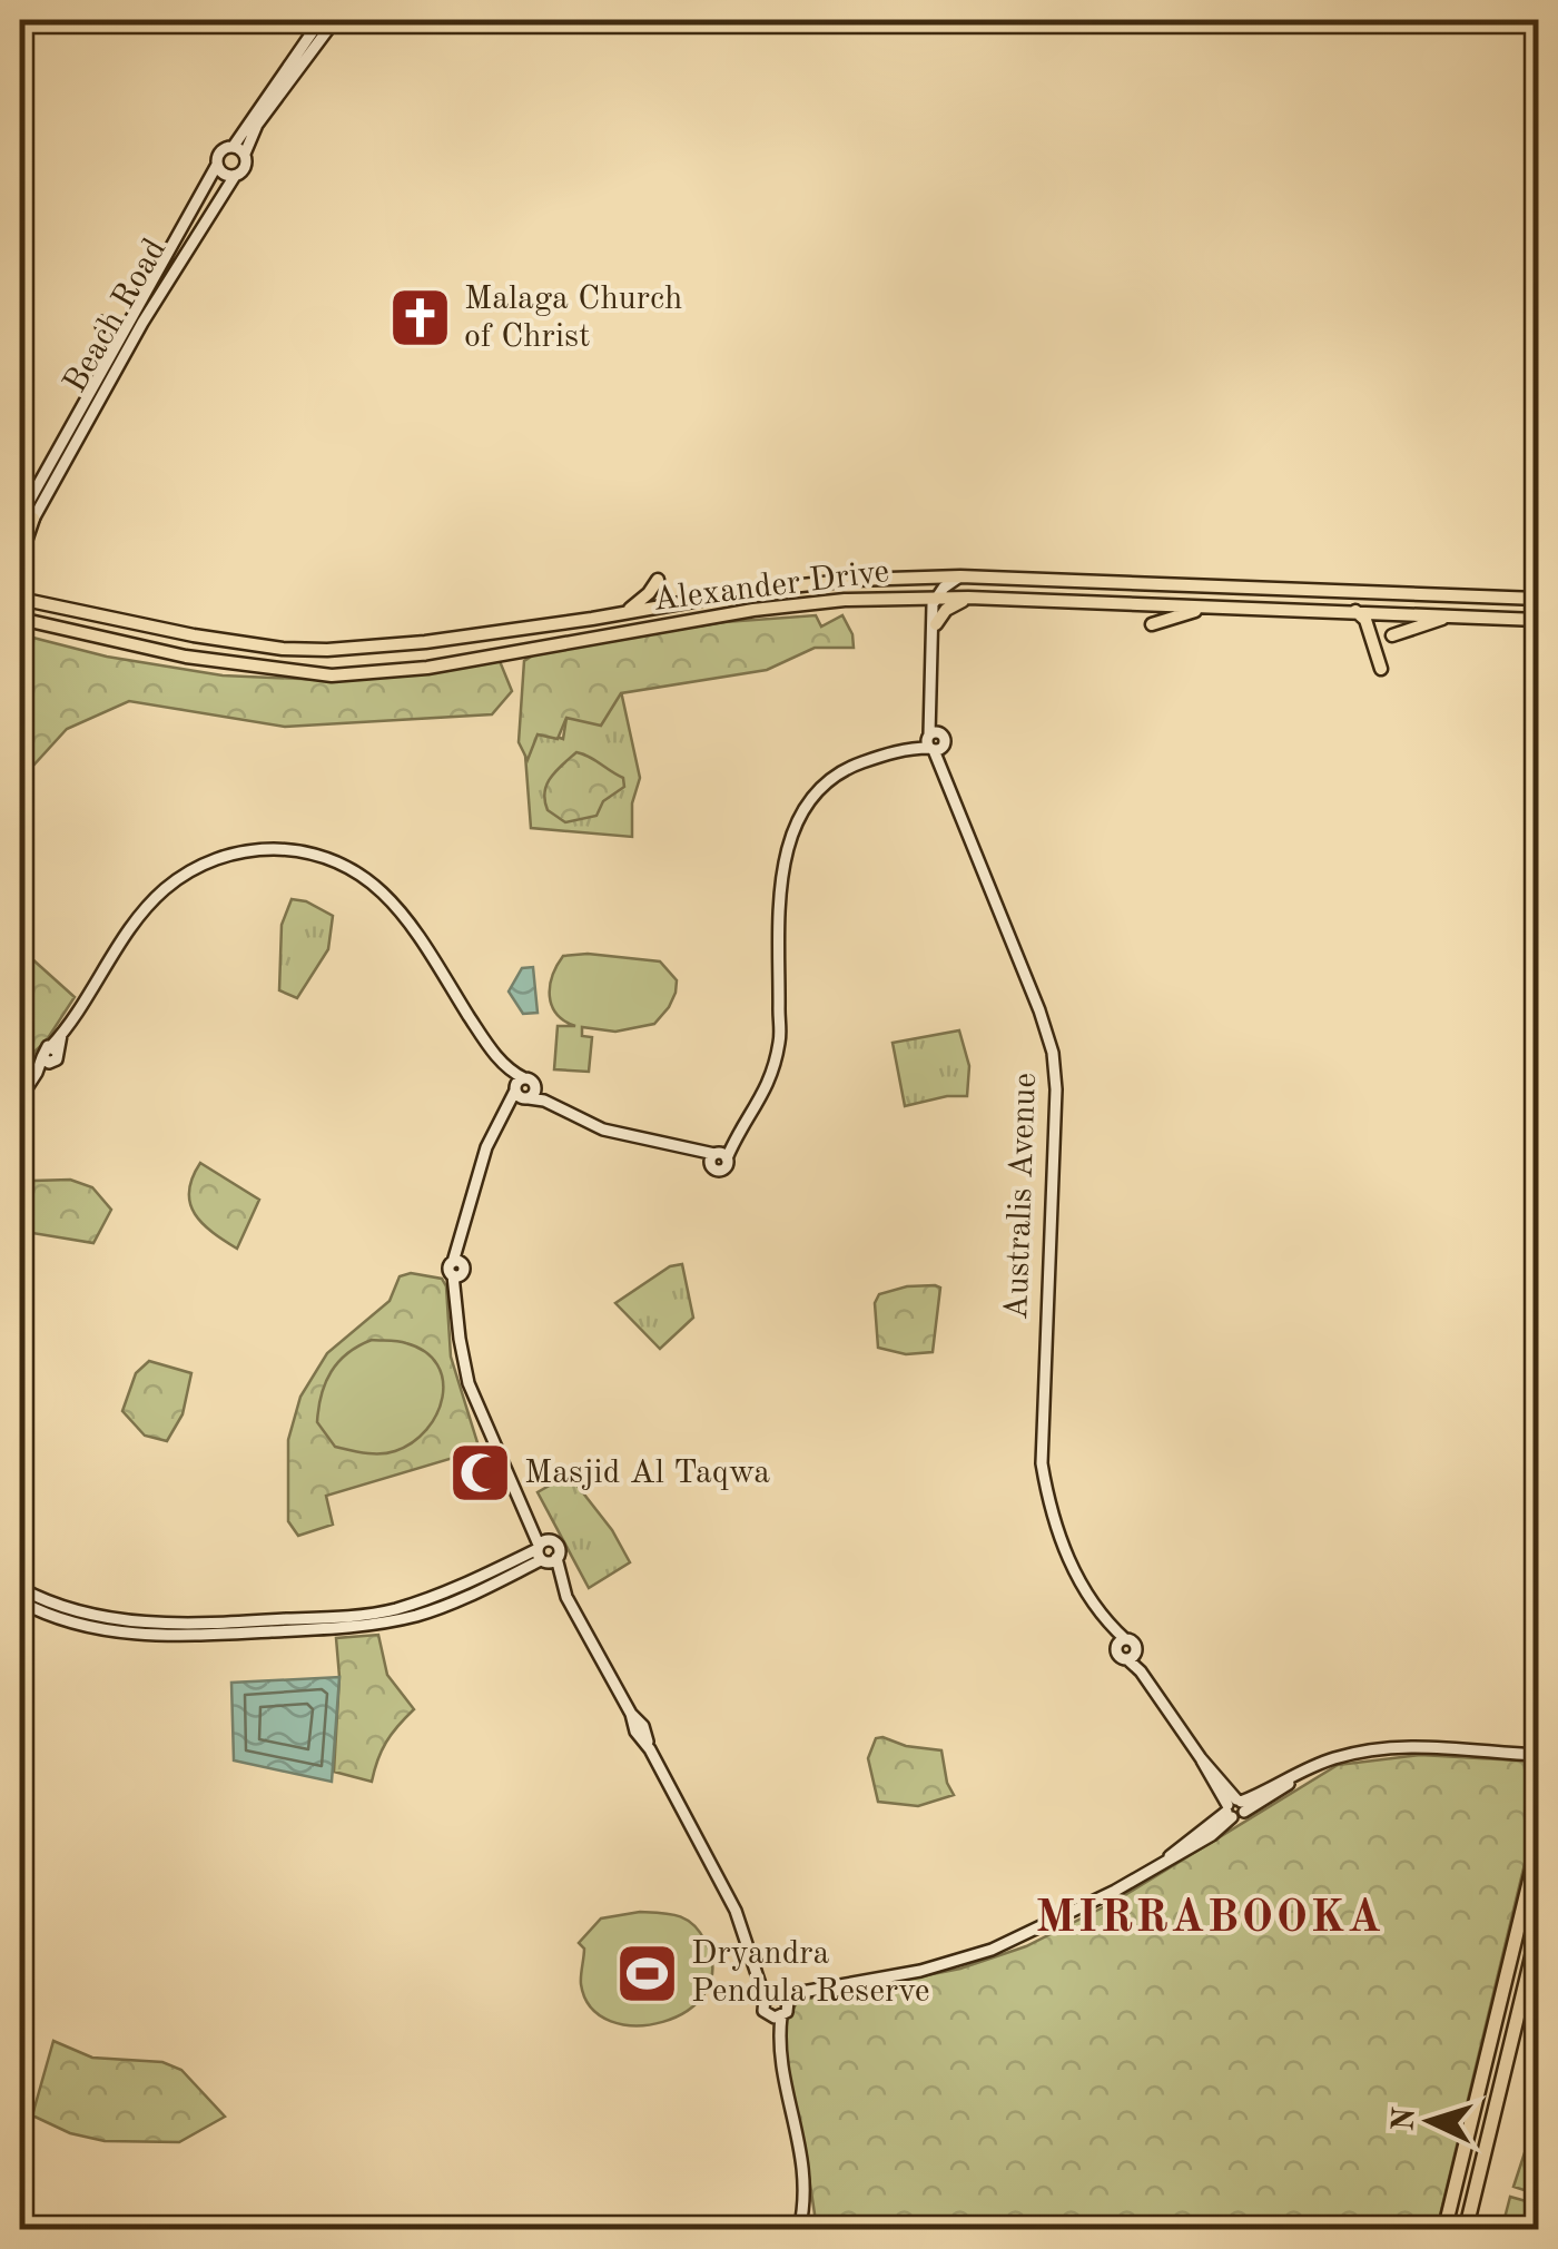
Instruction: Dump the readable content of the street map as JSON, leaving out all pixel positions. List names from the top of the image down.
{
  "streets": {
    "main road": ["Alexander Drive"],
    "street": ["Beach Road", "Australis Avenue"]
  },
  "districts": ["MIRRABOOKA"],
  "places": {
    "church": ["Malaga Church of Christ"],
    "mosque": ["Masjid Al Taqwa"],
    "sports": ["Dryandra Pendula Reserve"]
  },
  "north": "left"
}
